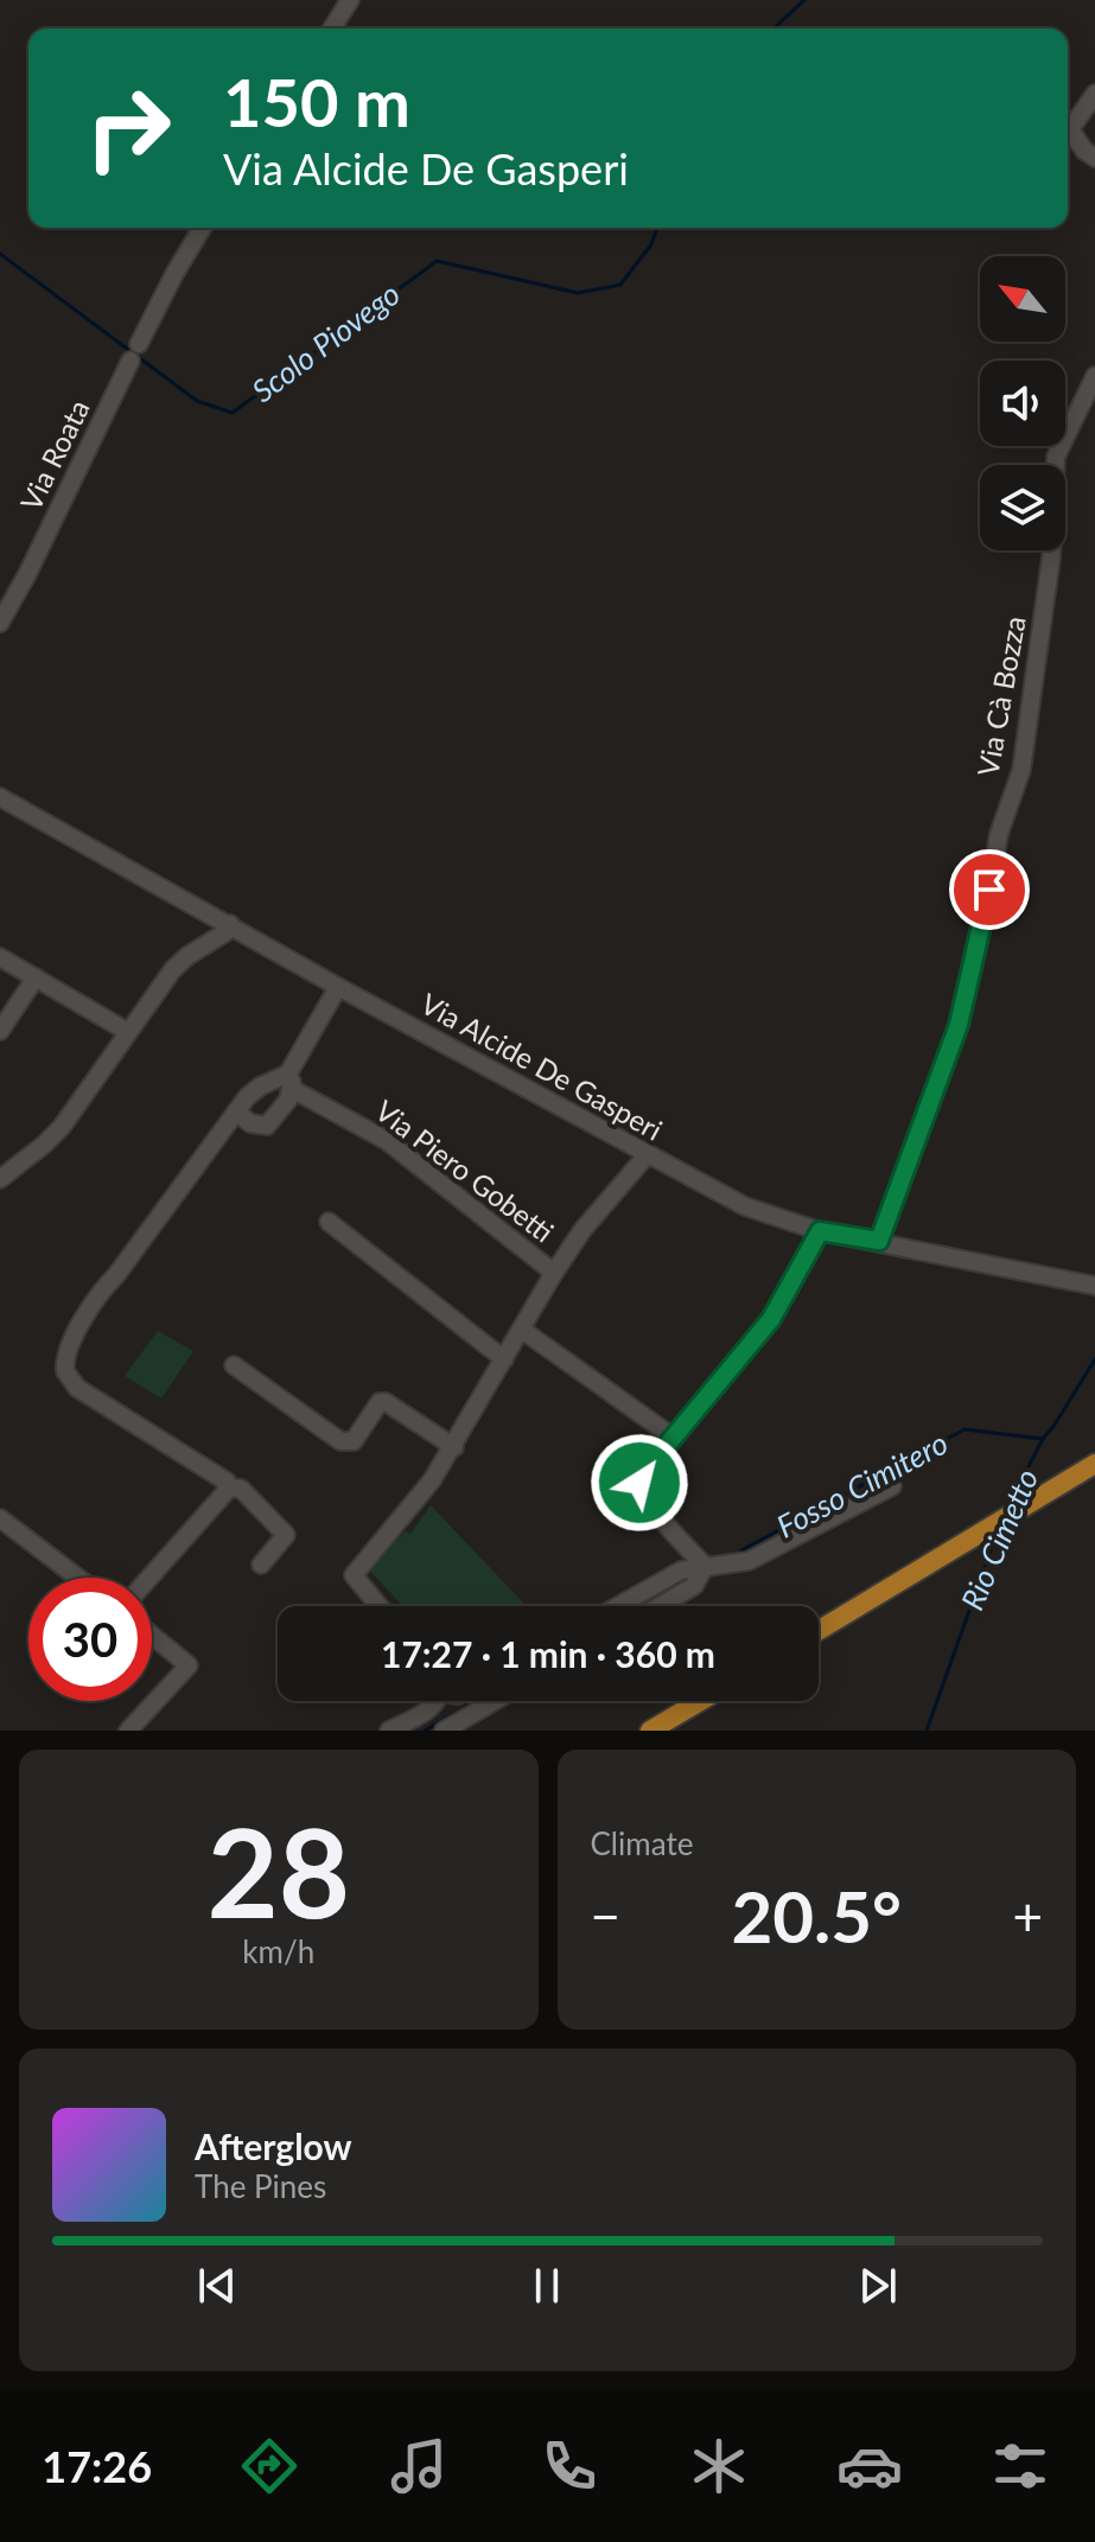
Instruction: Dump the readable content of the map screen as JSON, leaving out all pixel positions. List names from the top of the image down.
{
  "streets": {
    "street": [
      "Via Roata",
      "Via Cà Bozza",
      "Via Alcide De Gasperi",
      "Via Piero Gobetti"
    ]
  },
  "crossings": [
    ["Via Cà Bozza", "Via Alcide De Gasperi"]
  ],
  "water": ["Scolo Piovego", "Fosso Cimitero", "Rio Cimetto"],
  "north": "top left",
  "page": {
    "turn": ["150 m", "Via Alcide De Gasperi"],
    "limit": "30",
    "trip": "17:27 · 1 min · 360 m",
    "tile": [
      ["28", "km/h"],
      "Climate"
    ],
    "heat": ["−", "20.5°", "+"],
    "song": ["Afterglow", "The Pines"],
    "tabs": "17:26"
  }
}
